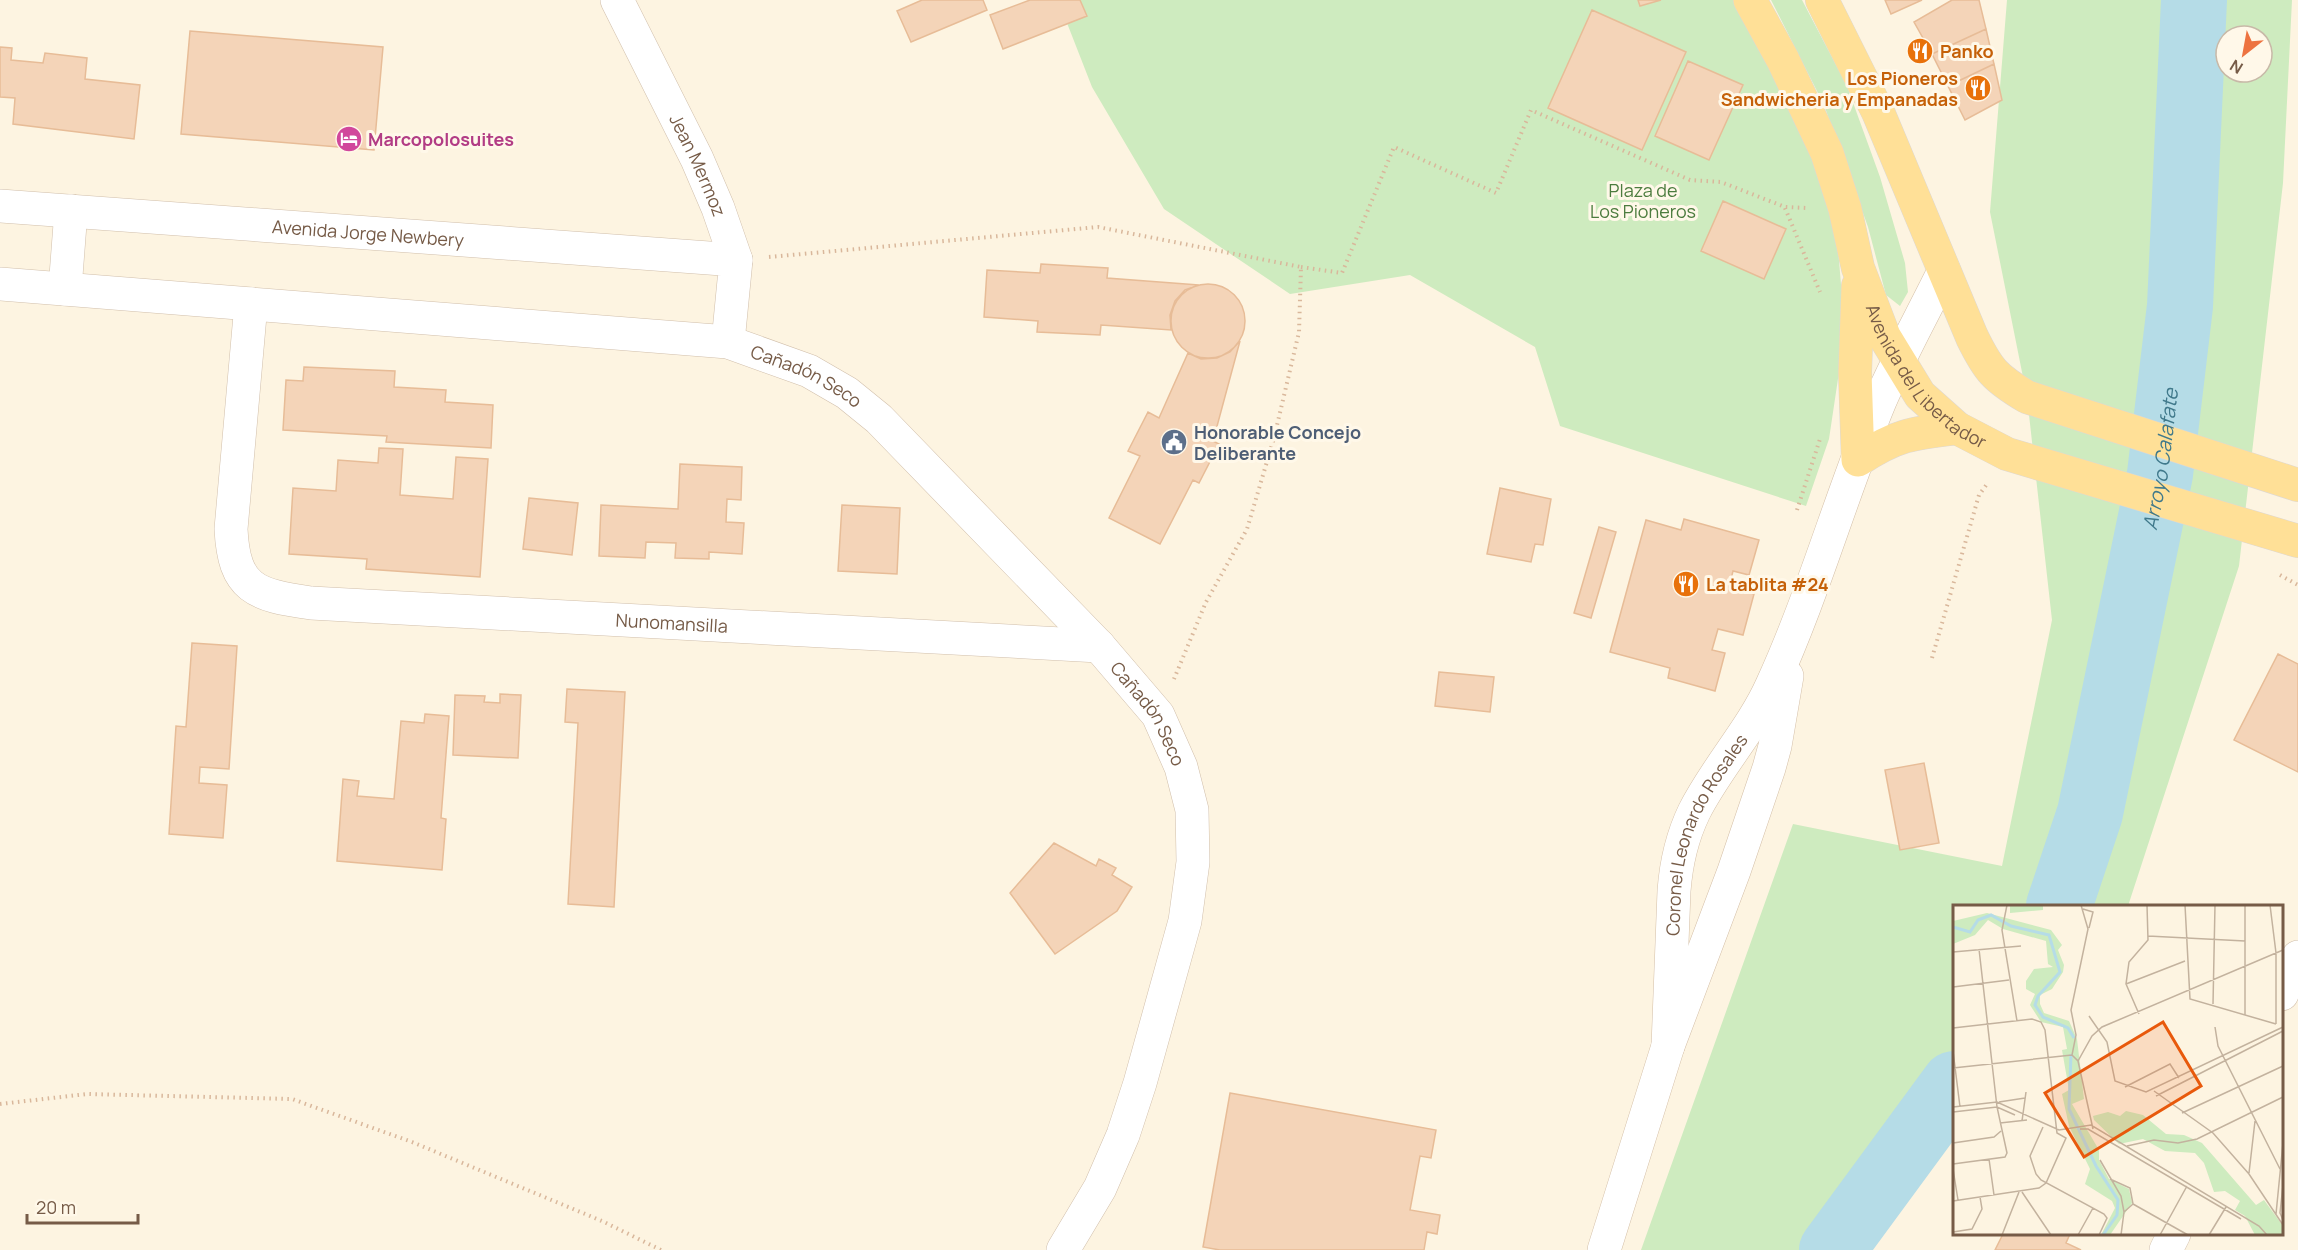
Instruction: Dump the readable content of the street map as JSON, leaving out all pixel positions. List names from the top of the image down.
{
  "streets": {
    "main road": ["Avenida del Libertador"],
    "street": [
      "Jean Mermoz",
      "Avenida Jorge Newbery",
      "Cañadón Seco",
      "Nunomansilla",
      "Coronel Leonardo Rosales"
    ]
  },
  "crossings": [
    ["Jean Mermoz", "Avenida Jorge Newbery"],
    ["Jean Mermoz", "Cañadón Seco"],
    ["Avenida del Libertador", "Coronel Leonardo Rosales"],
    ["Cañadón Seco", "Nunomansilla"]
  ],
  "water": ["Arroyo Calafate"],
  "parks": ["Plaza de Los Pioneros"],
  "places": {
    "restaurant": ["Panko", "Los Pioneros Sandwicheria y Empanadas", "La tablita #24"],
    "hotel": ["Marcopolosuites"],
    "public building": ["Honorable Concejo Deliberante"]
  },
  "scale_bar": "20 m",
  "north": "bottom left"
}
